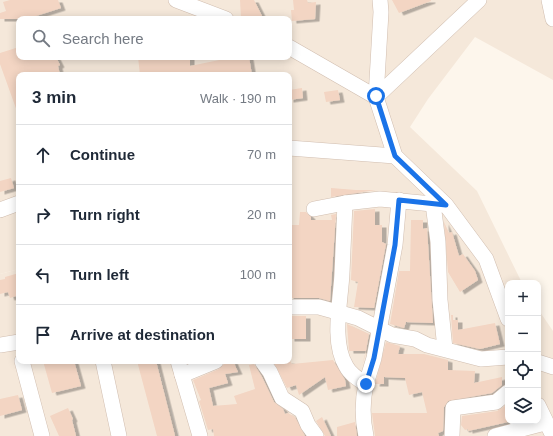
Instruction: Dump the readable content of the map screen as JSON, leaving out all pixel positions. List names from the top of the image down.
{
  "page": {
    "search": "Search here",
    "heading": ["3 min", "Walk · 190 m"],
    "list": [
      ["Continue", "70 m"],
      ["Turn right", "20 m"],
      ["Turn left", "100 m"],
      "Arrive at destination"
    ],
    "map_buttons": ["+", "−"]
  }
}
